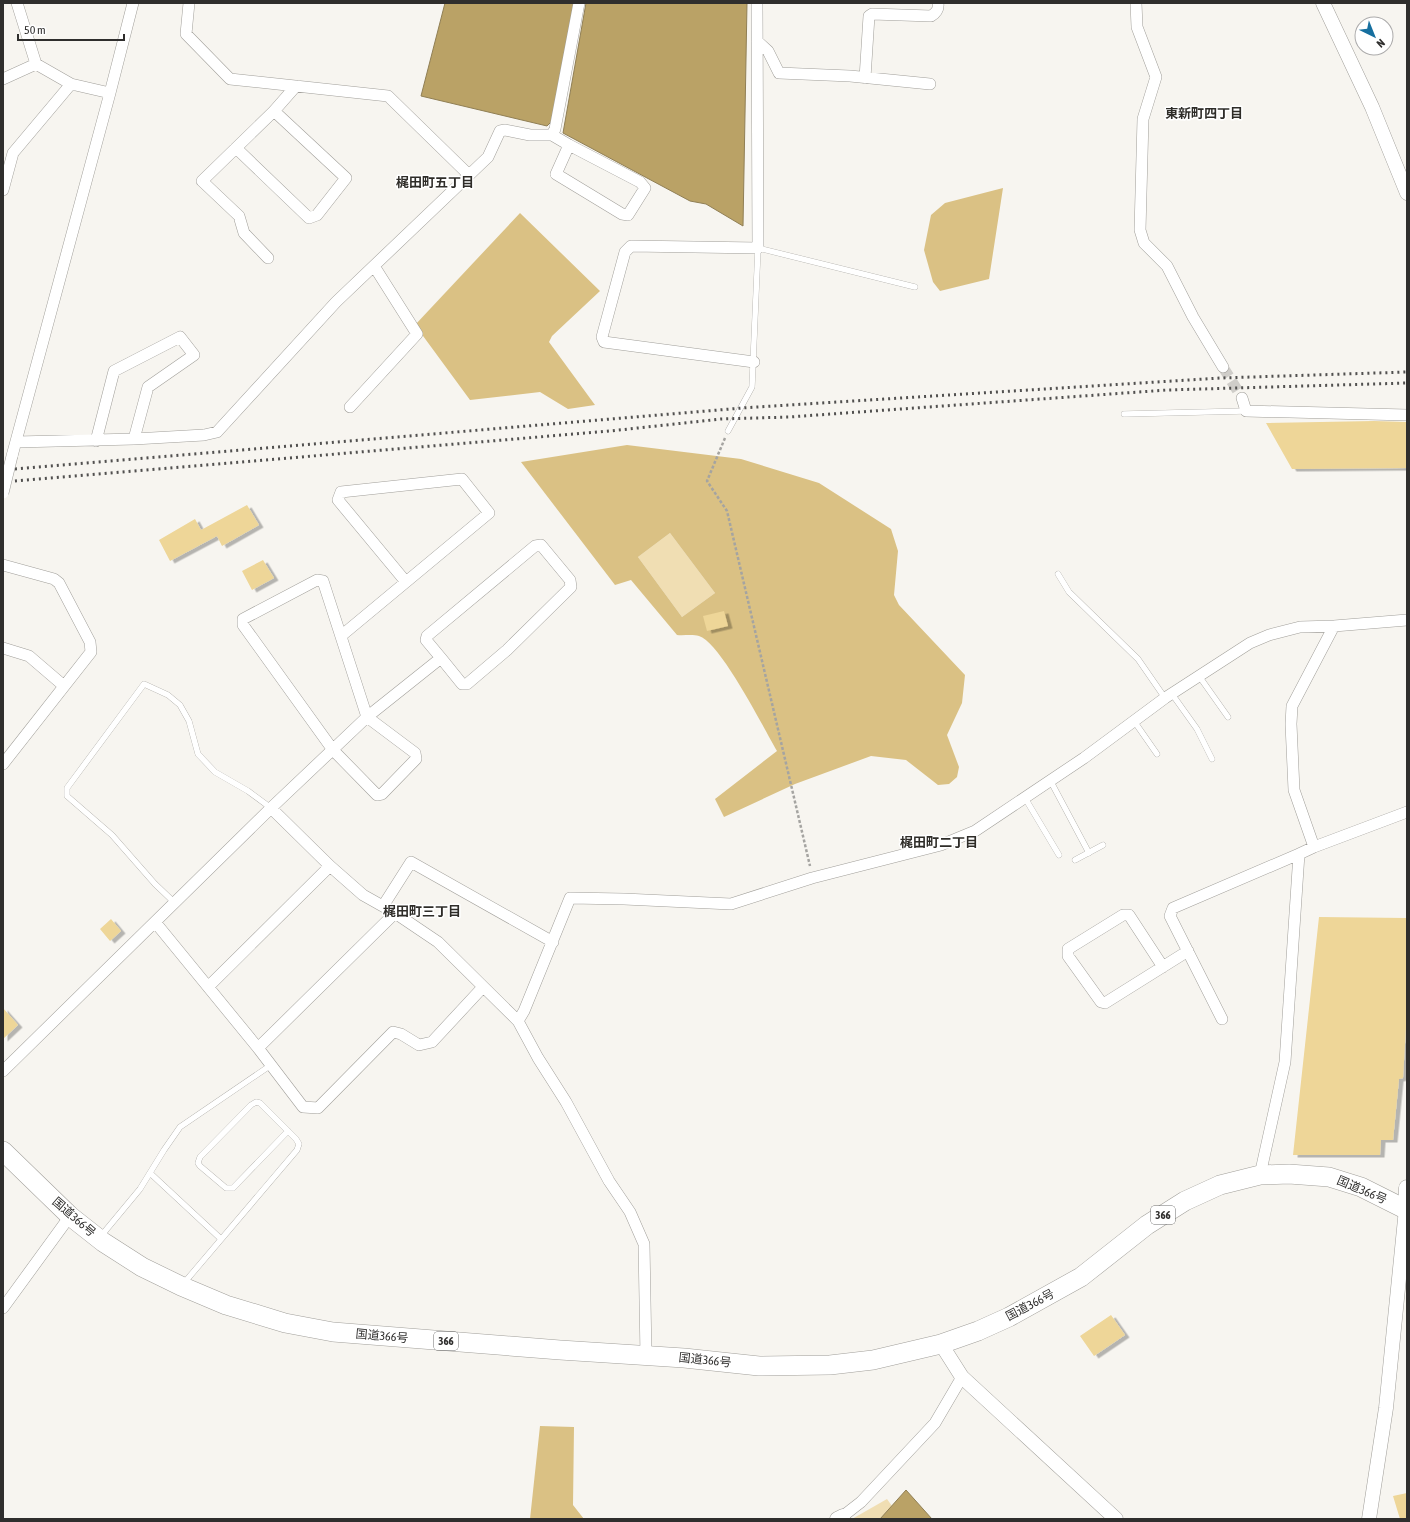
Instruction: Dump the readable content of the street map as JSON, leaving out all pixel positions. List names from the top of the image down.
{
  "streets": {
    "highway": ["国道366号", "366"]
  },
  "districts": [
    "東新町四丁目",
    "梶田町五丁目",
    "梶田町二丁目",
    "梶田町三丁目"
  ],
  "scale_bar": "50 m",
  "north": "bottom right"
}
